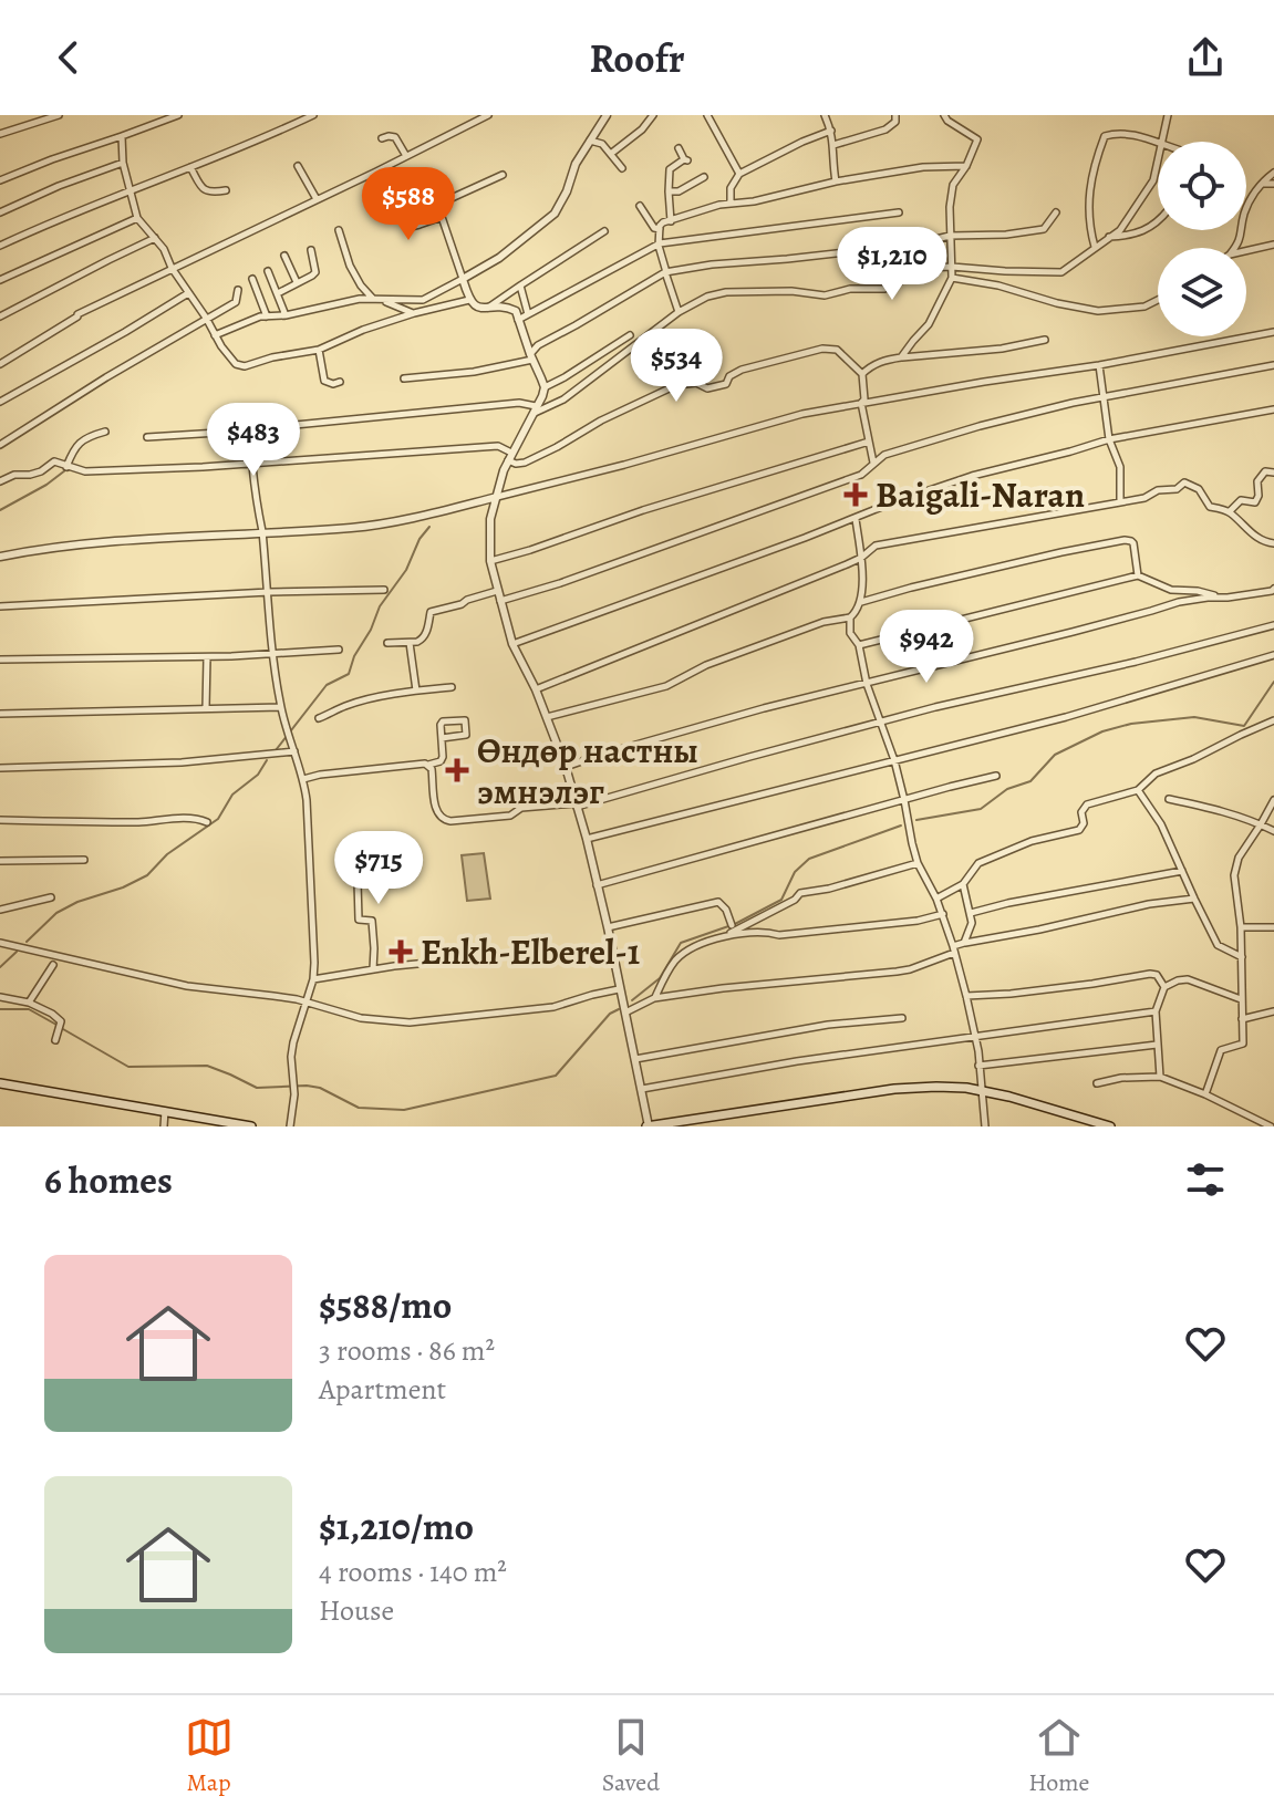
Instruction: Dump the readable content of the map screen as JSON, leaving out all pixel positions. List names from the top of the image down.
{
  "places": {
    "health": ["Baigali-Naran", "Өндөр настны эмнэлэг", "Enkh-Elberel-1"]
  },
  "page": {
    "header": "Roofr",
    "price": [
      "$588",
      "$1,210",
      "$534",
      "$483",
      "$942",
      "$715"
    ],
    "heading": "6 homes",
    "list": [
      {
        "name": "$588/mo",
        "note": "3 rooms · 86 m² · Apartment"
      },
      {
        "name": "$1,210/mo",
        "note": "4 rooms · 140 m² · House"
      }
    ],
    "tabs": ["Map", "Saved", "Home"]
  }
}
